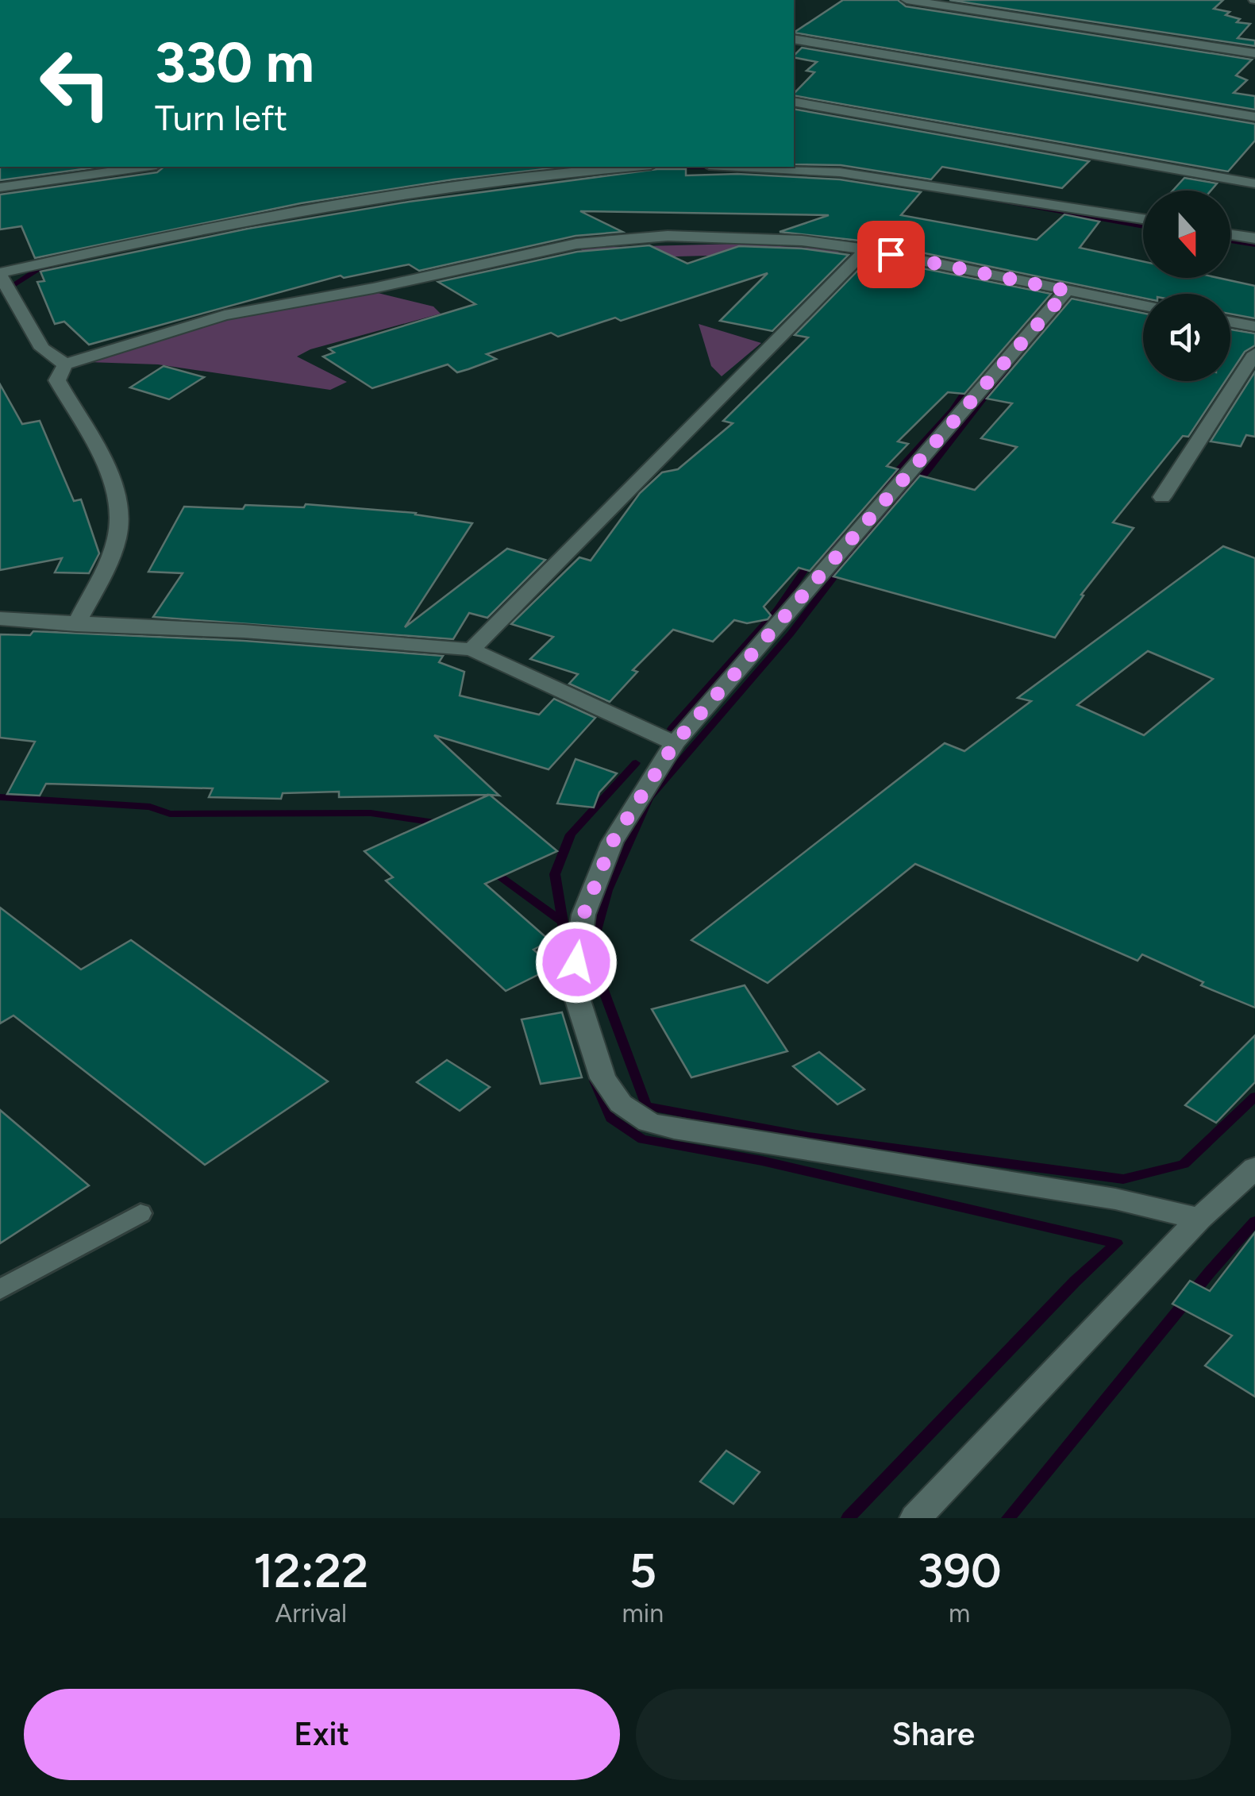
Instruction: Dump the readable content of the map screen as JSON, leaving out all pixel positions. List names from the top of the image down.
{
  "north": "bottom",
  "page": {
    "turn": ["330 m", "Turn left"],
    "eta": [
      "12:22",
      "Arrival",
      "5",
      "min",
      "390",
      "m"
    ],
    "buttons": ["Exit", "Share"]
  }
}
